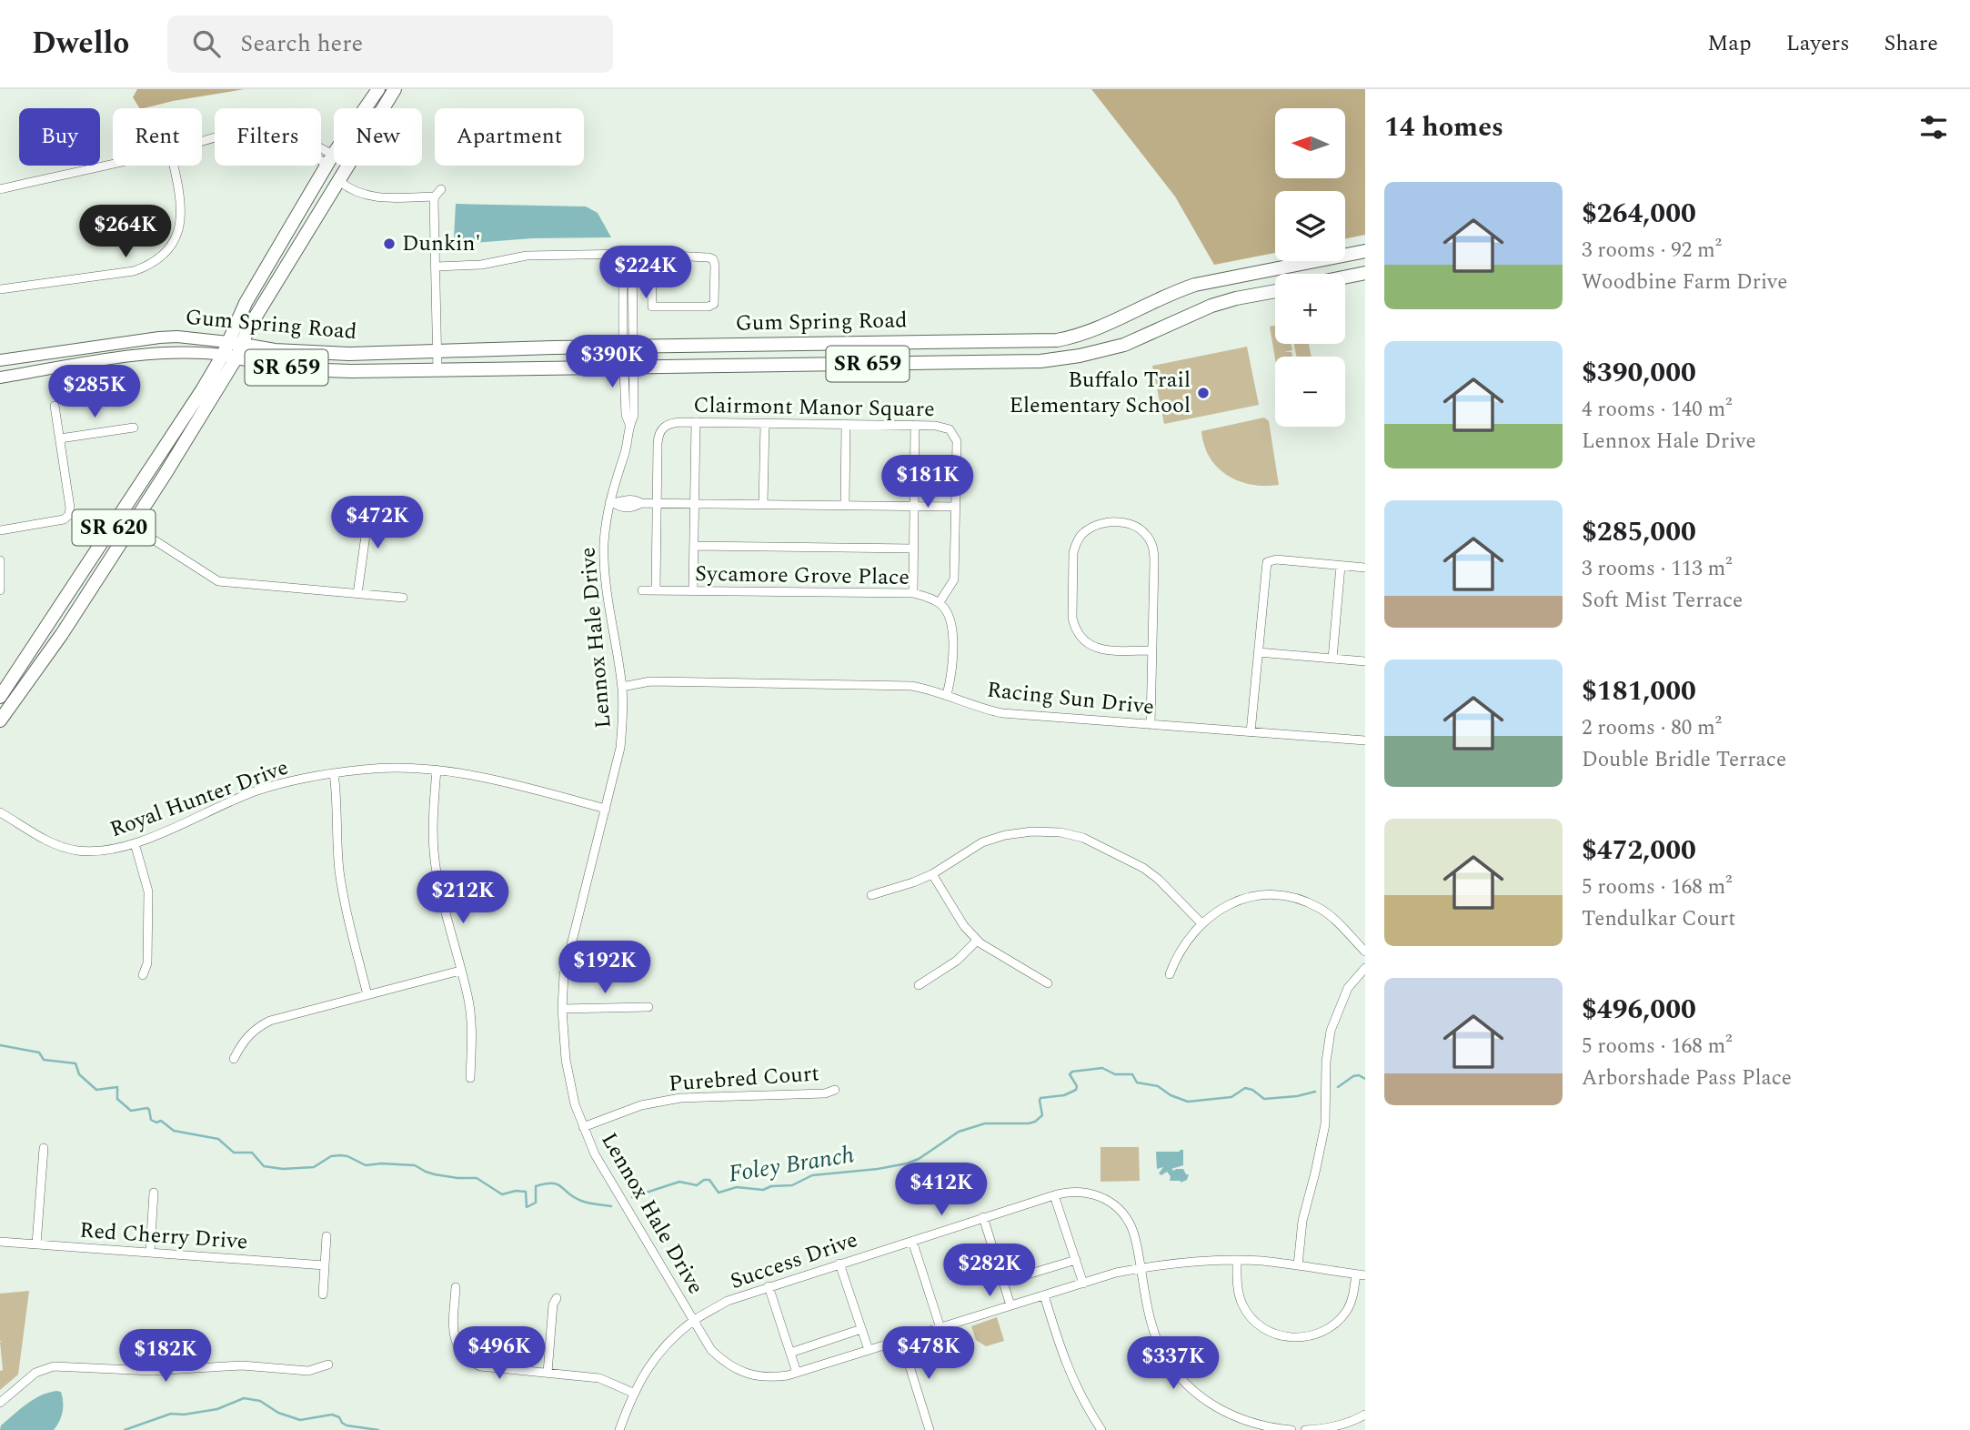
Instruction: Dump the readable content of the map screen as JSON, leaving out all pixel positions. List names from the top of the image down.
{
  "streets": {
    "main road": ["Gum Spring Road", "SR 659", "SR 620"],
    "street": [
      "Clairmont Manor Square",
      "Sycamore Grove Place",
      "Lennox Hale Drive",
      "Racing Sun Drive",
      "Royal Hunter Drive",
      "Purebred Court",
      "Red Cherry Drive",
      "Success Drive"
    ]
  },
  "crossings": [
    ["Gum Spring Road", "SR 620"],
    ["Gum Spring Road", "Lennox Hale Drive"],
    ["Clairmont Manor Square", "Sycamore Grove Place"],
    ["Sycamore Grove Place", "Racing Sun Drive"],
    ["Lennox Hale Drive", "Racing Sun Drive"],
    ["Lennox Hale Drive", "Royal Hunter Drive"],
    ["Lennox Hale Drive", "Purebred Court"],
    ["Lennox Hale Drive", "Success Drive"]
  ],
  "water": ["Foley Branch"],
  "places": ["Dunkin'", "Buffalo Trail Elementary School"],
  "north": "left",
  "page": {
    "header": "Dwello",
    "search": "Search here",
    "nav": ["Map", "Layers", "Share"],
    "heading": "14 homes",
    "map_buttons": ["+", "−"],
    "chip": [
      "Buy",
      "Rent",
      "Filters",
      "New",
      "Apartment"
    ],
    "list": [
      {
        "name": "$264,000",
        "note": "3 rooms · 92 m² · Woodbine Farm Drive"
      },
      {
        "name": "$390,000",
        "note": "4 rooms · 140 m² · Lennox Hale Drive"
      },
      {
        "name": "$285,000",
        "note": "3 rooms · 113 m² · Soft Mist Terrace"
      },
      {
        "name": "$181,000",
        "note": "2 rooms · 80 m² · Double Bridle Terrace"
      },
      {
        "name": "$472,000",
        "note": "5 rooms · 168 m² · Tendulkar Court"
      },
      {
        "name": "$496,000",
        "note": "5 rooms · 168 m² · Arborshade Pass Place"
      }
    ],
    "price": [
      "$264K",
      "$224K",
      "$390K",
      "$285K",
      "$181K",
      "$472K",
      "$212K",
      "$192K",
      "$412K",
      "$282K",
      "$496K",
      "$478K",
      "$182K",
      "$337K"
    ]
  }
}
